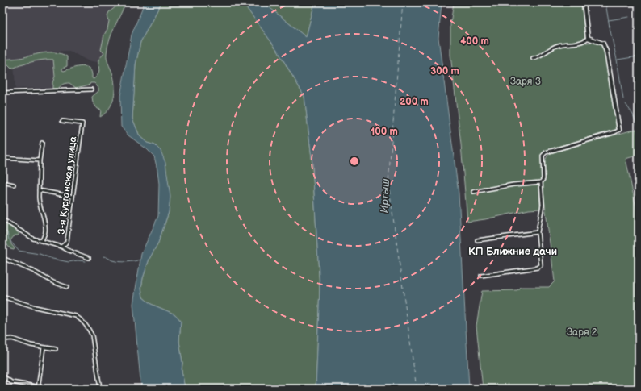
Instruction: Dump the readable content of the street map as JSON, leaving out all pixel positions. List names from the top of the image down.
{
  "streets": {
    "street": ["3-я Курганская улица"]
  },
  "districts": ["КП Ближние дачи"],
  "water": ["Иртыш"],
  "parks": ["Заря 3", "Заря 2"],
  "rings": [
    "400 m",
    "300 m",
    "200 m",
    "100 m"
  ]
}
